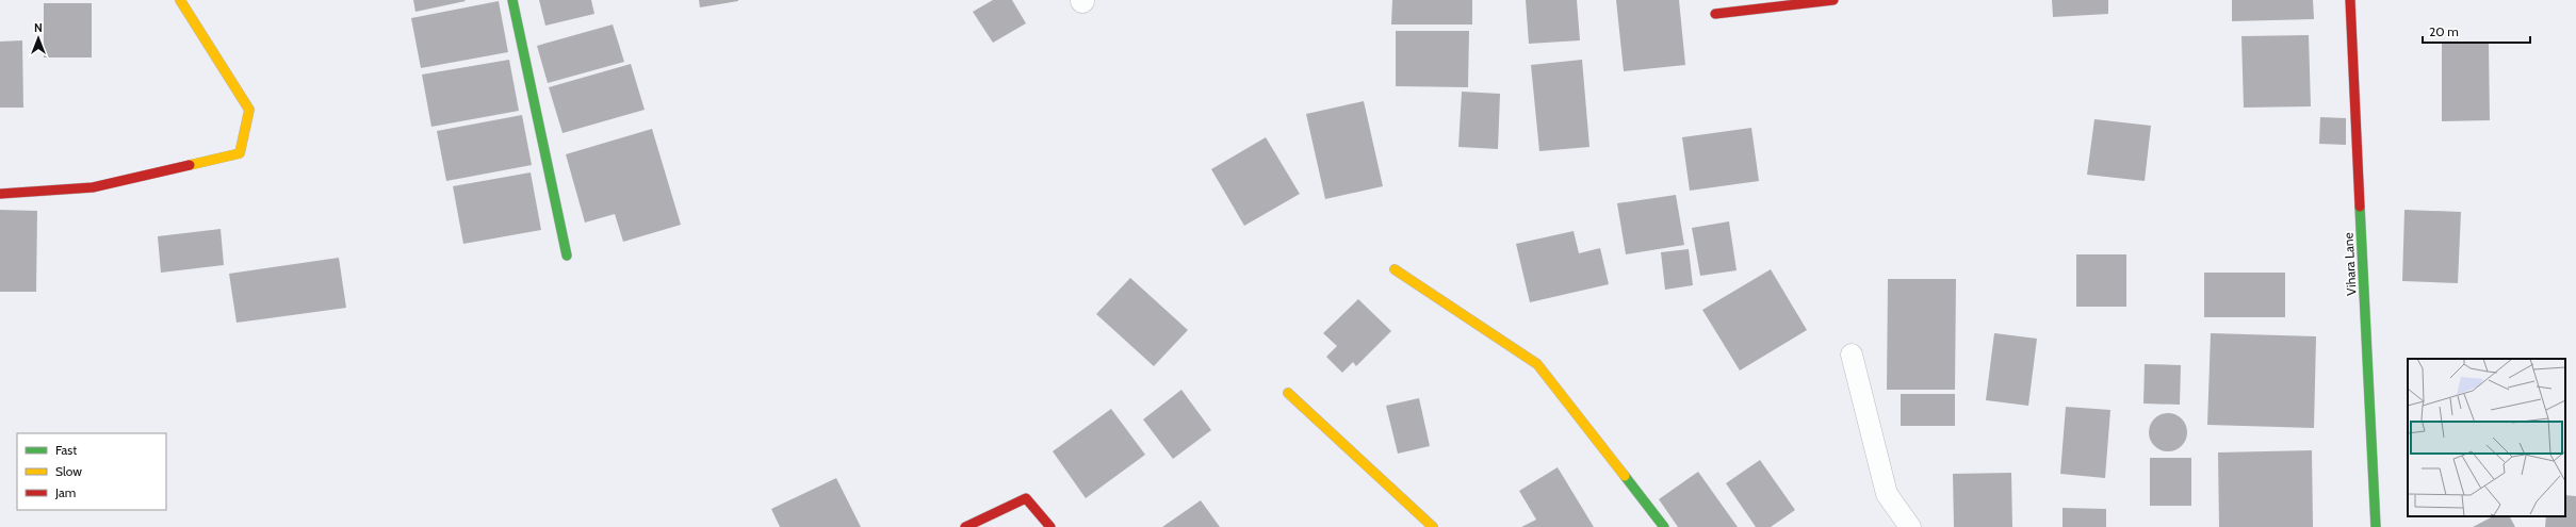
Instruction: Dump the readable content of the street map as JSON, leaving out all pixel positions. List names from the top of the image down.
{
  "streets": {
    "street": ["Vihara Lane"]
  },
  "legend": ["Fast", "Slow", "Jam"],
  "scale_bar": "20 m",
  "north": "top"
}
